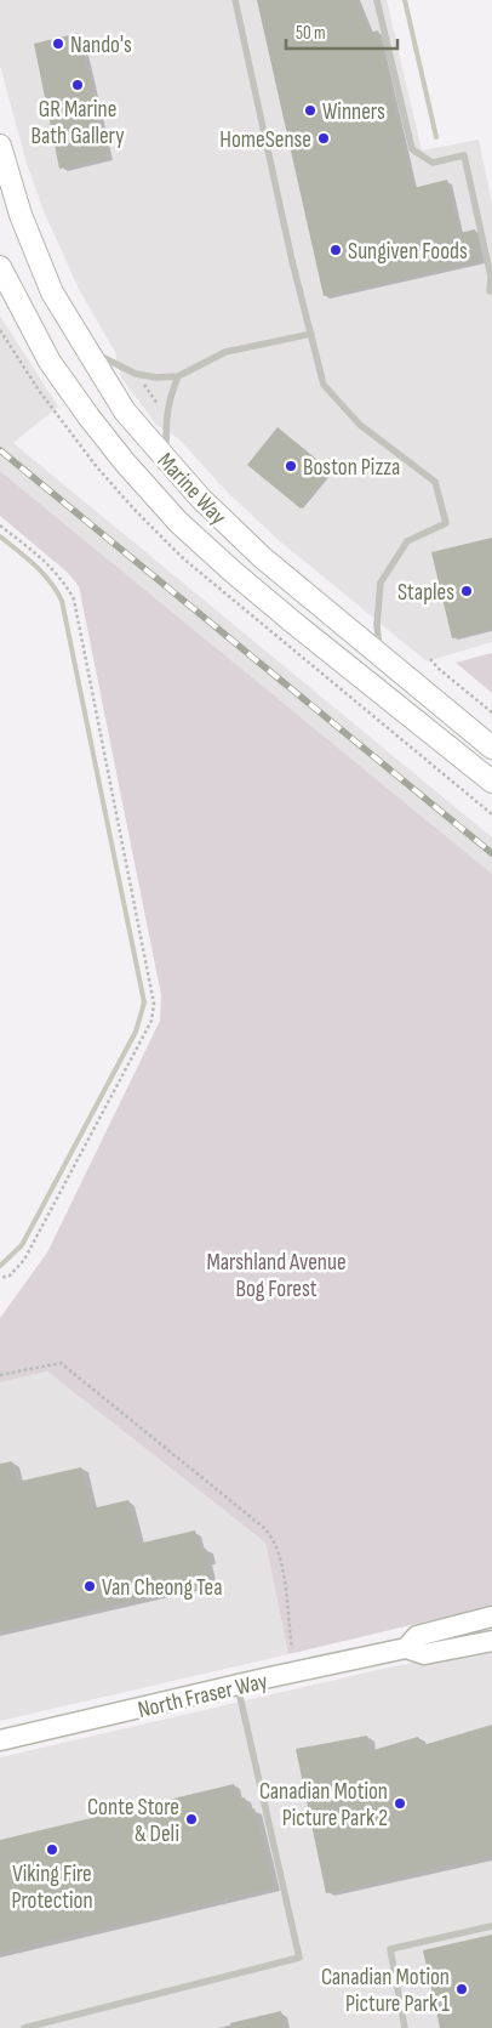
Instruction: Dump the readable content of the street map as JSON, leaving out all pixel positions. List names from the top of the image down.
{
  "streets": {
    "main road": ["Marine Way"],
    "street": ["North Fraser Way"]
  },
  "parks": ["Marshland Avenue Bog Forest"],
  "places": [
    "Nando's",
    "GR Marine Bath Gallery",
    "Winners",
    "HomeSense",
    "Sungiven Foods",
    "Boston Pizza",
    "Staples",
    "Van Cheong Tea",
    "Canadian Motion Picture Park 2",
    "Conte Store & Deli",
    "Viking Fire Protection",
    "Canadian Motion Picture Park 1"
  ],
  "scale_bar": "50 m"
}
